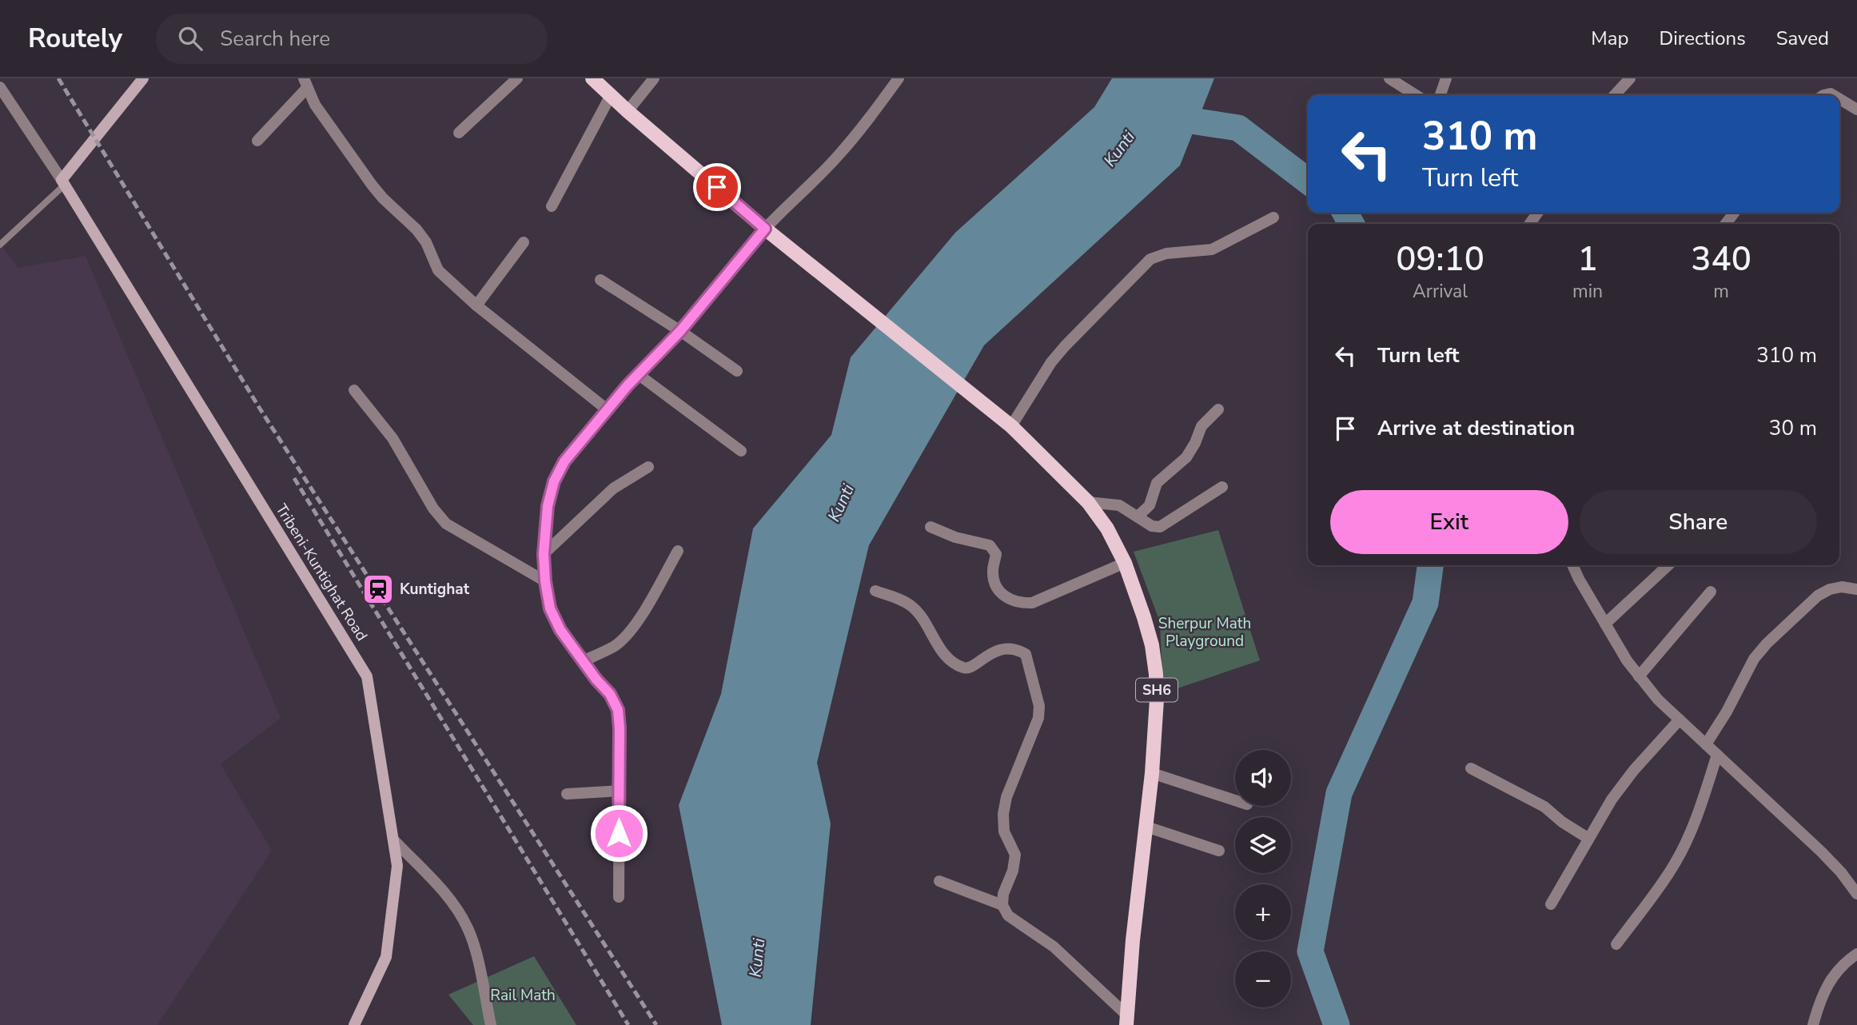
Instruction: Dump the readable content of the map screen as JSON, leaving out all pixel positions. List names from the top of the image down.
{
  "streets": {
    "main road": ["Tribeni-Kuntighat Road", "SH6"]
  },
  "water": ["Kunti"],
  "parks": ["Sherpur Math Playground", "Rail Math"],
  "places": {
    "station": ["Kuntighat"]
  },
  "page": {
    "header": "Routely",
    "search": "Search here",
    "nav": ["Map", "Directions", "Saved"],
    "turn": ["310 m", "Turn left"],
    "eta": [
      "09:10",
      "Arrival",
      "1",
      "min",
      "340",
      "m"
    ],
    "list": [
      {
        "name": "Turn left",
        "value": "310 m"
      },
      {
        "name": "Arrive at destination",
        "value": "30 m"
      }
    ],
    "buttons": ["Exit", "Share"],
    "map_buttons": ["+", "−"]
  }
}
